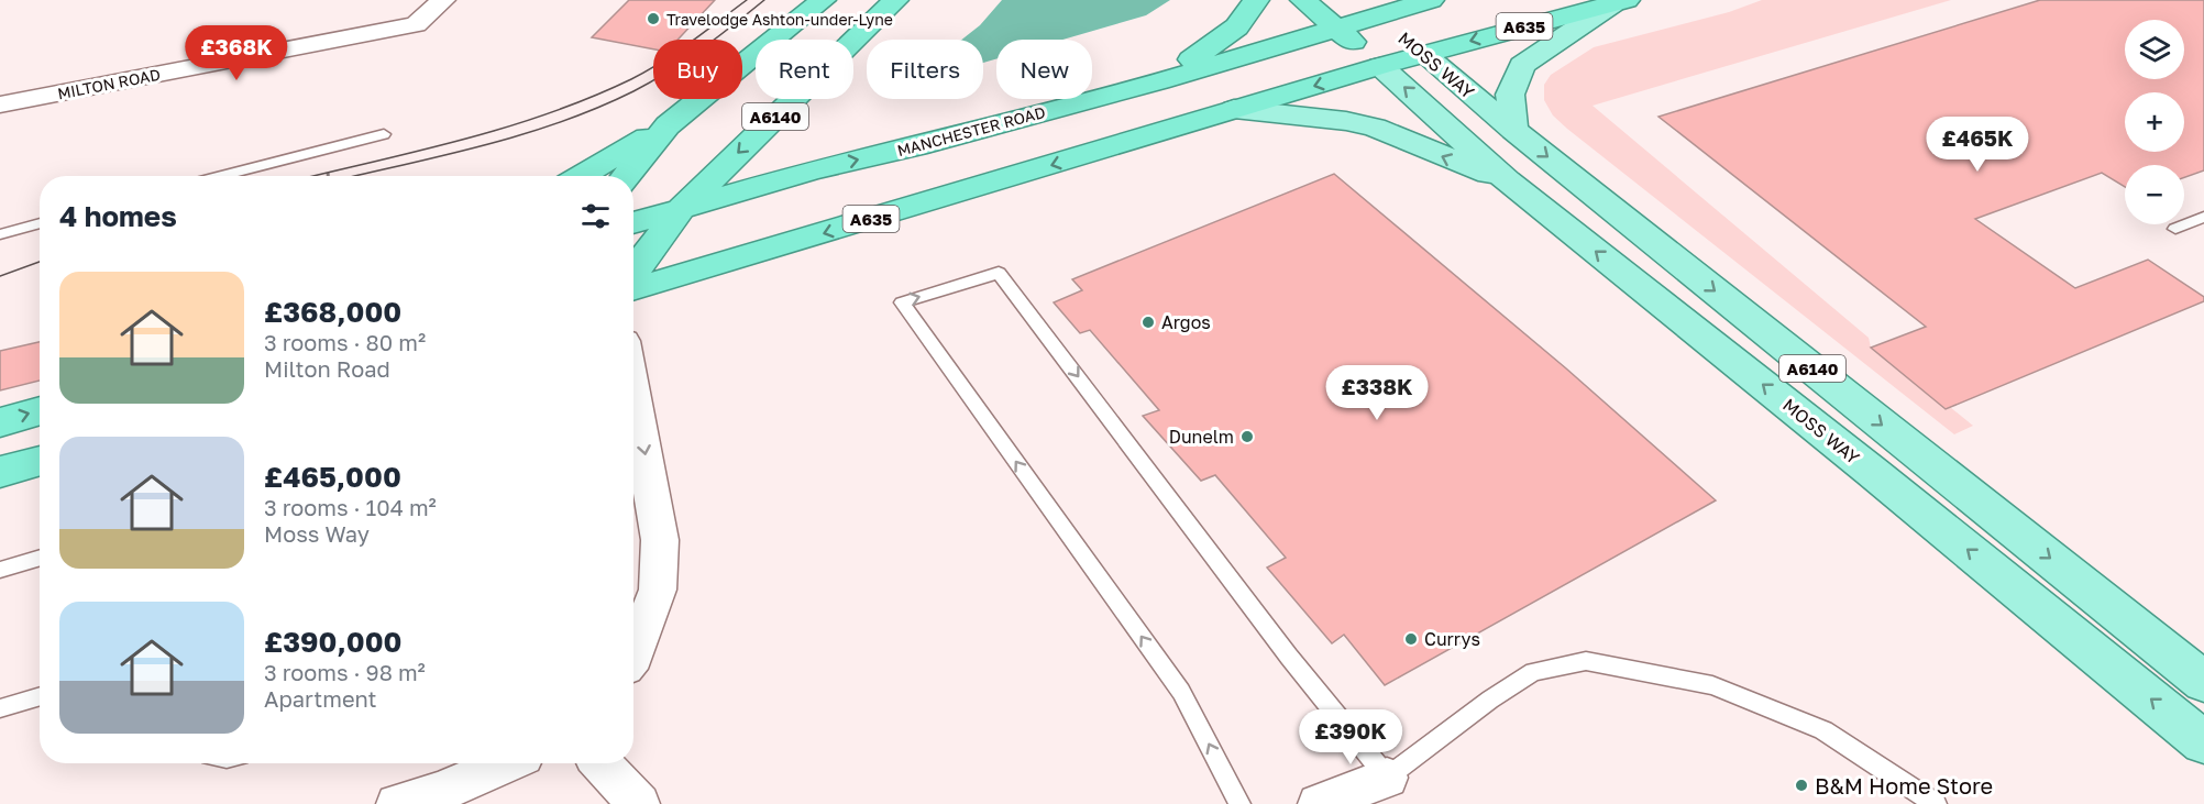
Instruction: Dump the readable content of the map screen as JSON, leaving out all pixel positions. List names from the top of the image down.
{
  "streets": {
    "highway": [
      "A635",
      "MOSS WAY",
      "A6140",
      "MANCHESTER ROAD"
    ],
    "street": ["MILTON ROAD"]
  },
  "crossings": [
    ["A635", "MOSS WAY"],
    ["A635", "A6140"],
    ["MOSS WAY", "A6140"],
    ["MOSS WAY", "MANCHESTER ROAD"],
    ["A6140", "MANCHESTER ROAD"]
  ],
  "places": [
    "Travelodge Ashton-under-Lyne",
    "Argos",
    "Dunelm",
    "Currys",
    "B&M Home Store"
  ],
  "page": {
    "map_buttons": ["+", "−"],
    "price": [
      "£368K",
      "£465K",
      "£338K",
      "£390K"
    ],
    "chip": [
      "Buy",
      "Rent",
      "Filters",
      "New"
    ],
    "heading": "4 homes",
    "list": [
      {
        "name": "£368,000",
        "note": "3 rooms · 80 m² · Milton Road"
      },
      {
        "name": "£465,000",
        "note": "3 rooms · 104 m² · Moss Way"
      },
      {
        "name": "£390,000",
        "note": "3 rooms · 98 m² · Apartment"
      }
    ]
  }
}
